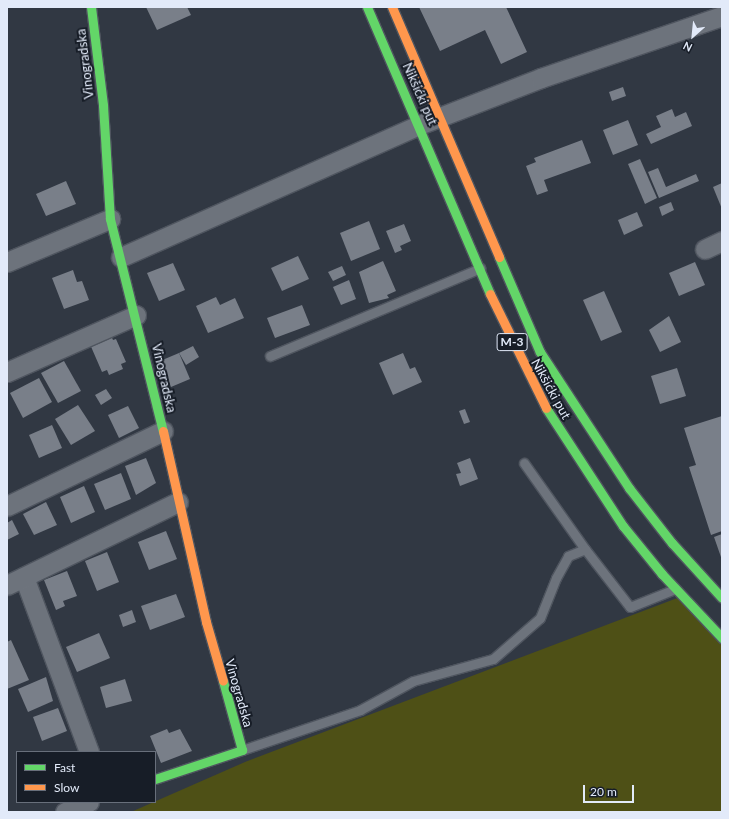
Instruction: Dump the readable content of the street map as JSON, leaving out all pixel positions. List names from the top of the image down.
{
  "streets": {
    "main road": ["Vinogradska", "Nikšićki put", "M-3"]
  },
  "legend": ["Fast", "Slow"],
  "scale_bar": "20 m",
  "north": "bottom left"
}
